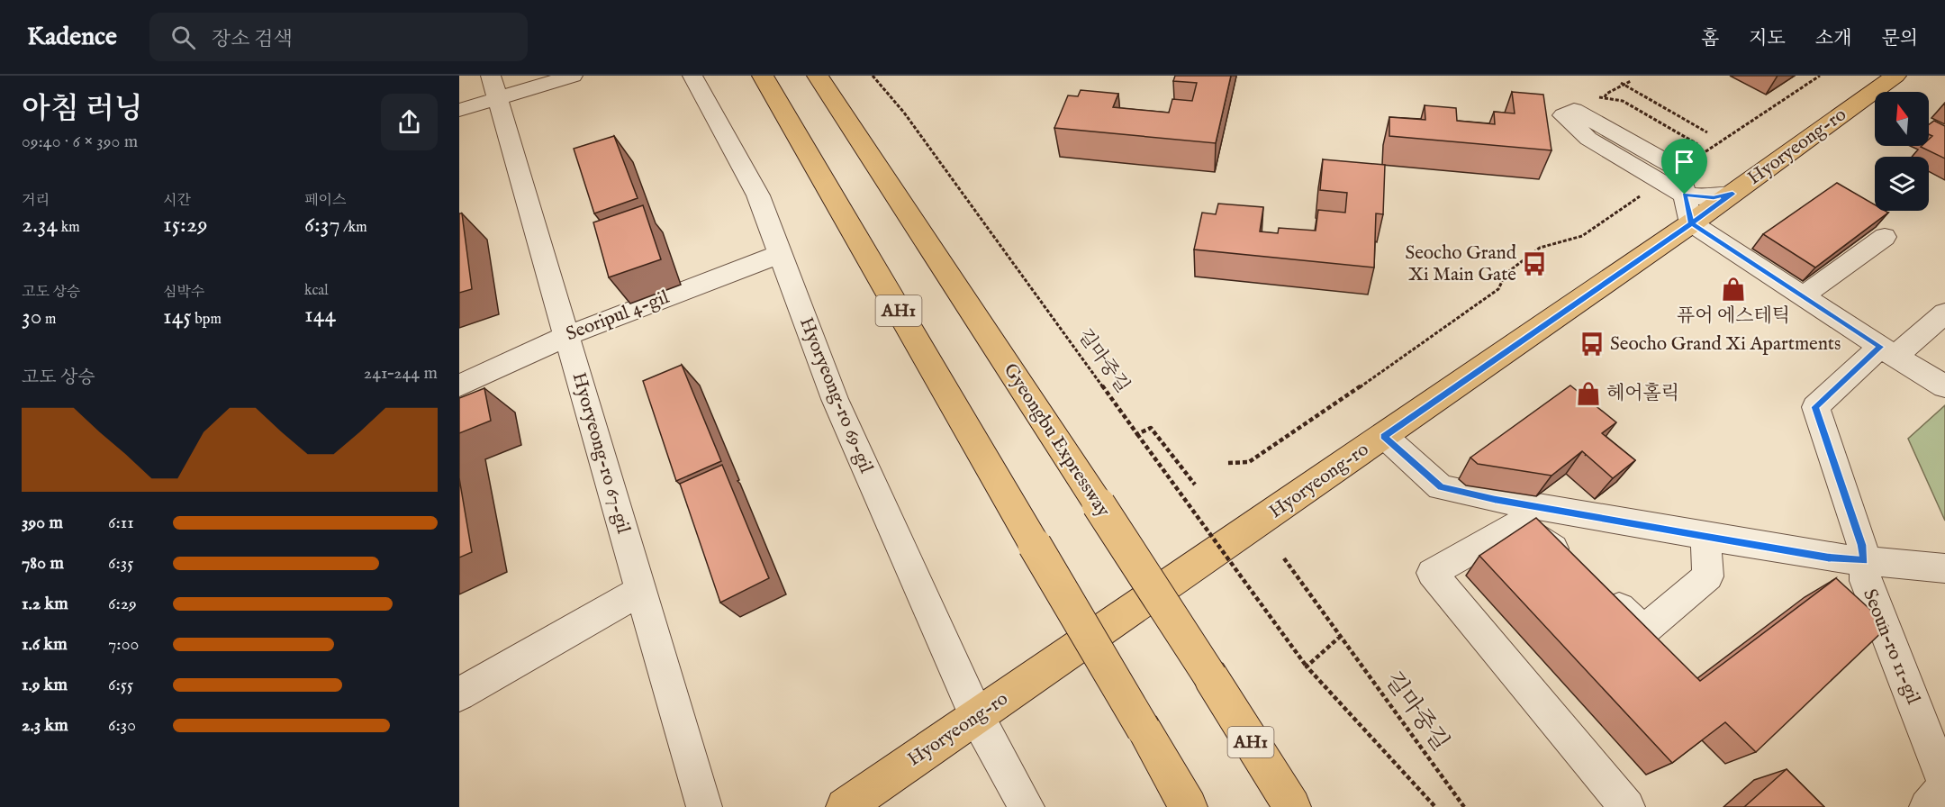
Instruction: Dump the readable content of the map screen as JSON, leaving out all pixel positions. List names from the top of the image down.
{
  "streets": {
    "main road": ["Hyoryeong-ro", "AH1", "Gyeongbu Expressway"],
    "street": [
      "Seoripul 4-gil",
      "Hyoryeong-ro 69-gil",
      "Hyoryeong-ro 67-gil",
      "Seoun-ro 11-gil"
    ],
    "path": ["길마중길"]
  },
  "crossings": [
    ["Hyoryeong-ro", "Hyoryeong-ro 69-gil"],
    ["Seoripul 4-gil", "Hyoryeong-ro 69-gil"],
    ["Seoripul 4-gil", "Hyoryeong-ro 67-gil"]
  ],
  "places": {
    "bus stop": ["Seocho Grand Xi Main Gate", "Seocho Grand Xi Apartments"],
    "shop": ["퓨어 에스테틱", "헤어홀릭"]
  },
  "north": "top",
  "page": {
    "header": "Kadence",
    "search": "장소 검색",
    "nav": [
      "홈",
      "지도",
      "소개",
      "문의"
    ],
    "heading": ["아침 러닝", "09:40 · 6 × 390 m"],
    "stats": [
      ["거리", "2.34 km"],
      ["시간", "15:29"],
      ["페이스", "6:37 /km"],
      ["고도 상승", "30 m"],
      ["심박수", "145 bpm"],
      ["kcal", "144"]
    ],
    "chart": ["고도 상승", "241–244 m"],
    "list": [
      {
        "name": "390 m",
        "note": "6:11"
      },
      {
        "name": "780 m",
        "note": "6:35"
      },
      {
        "name": "1.2 km",
        "note": "6:29"
      },
      {
        "name": "1.6 km",
        "note": "7:00"
      },
      {
        "name": "1.9 km",
        "note": "6:55"
      },
      {
        "name": "2.3 km",
        "note": "6:30"
      }
    ]
  }
}
